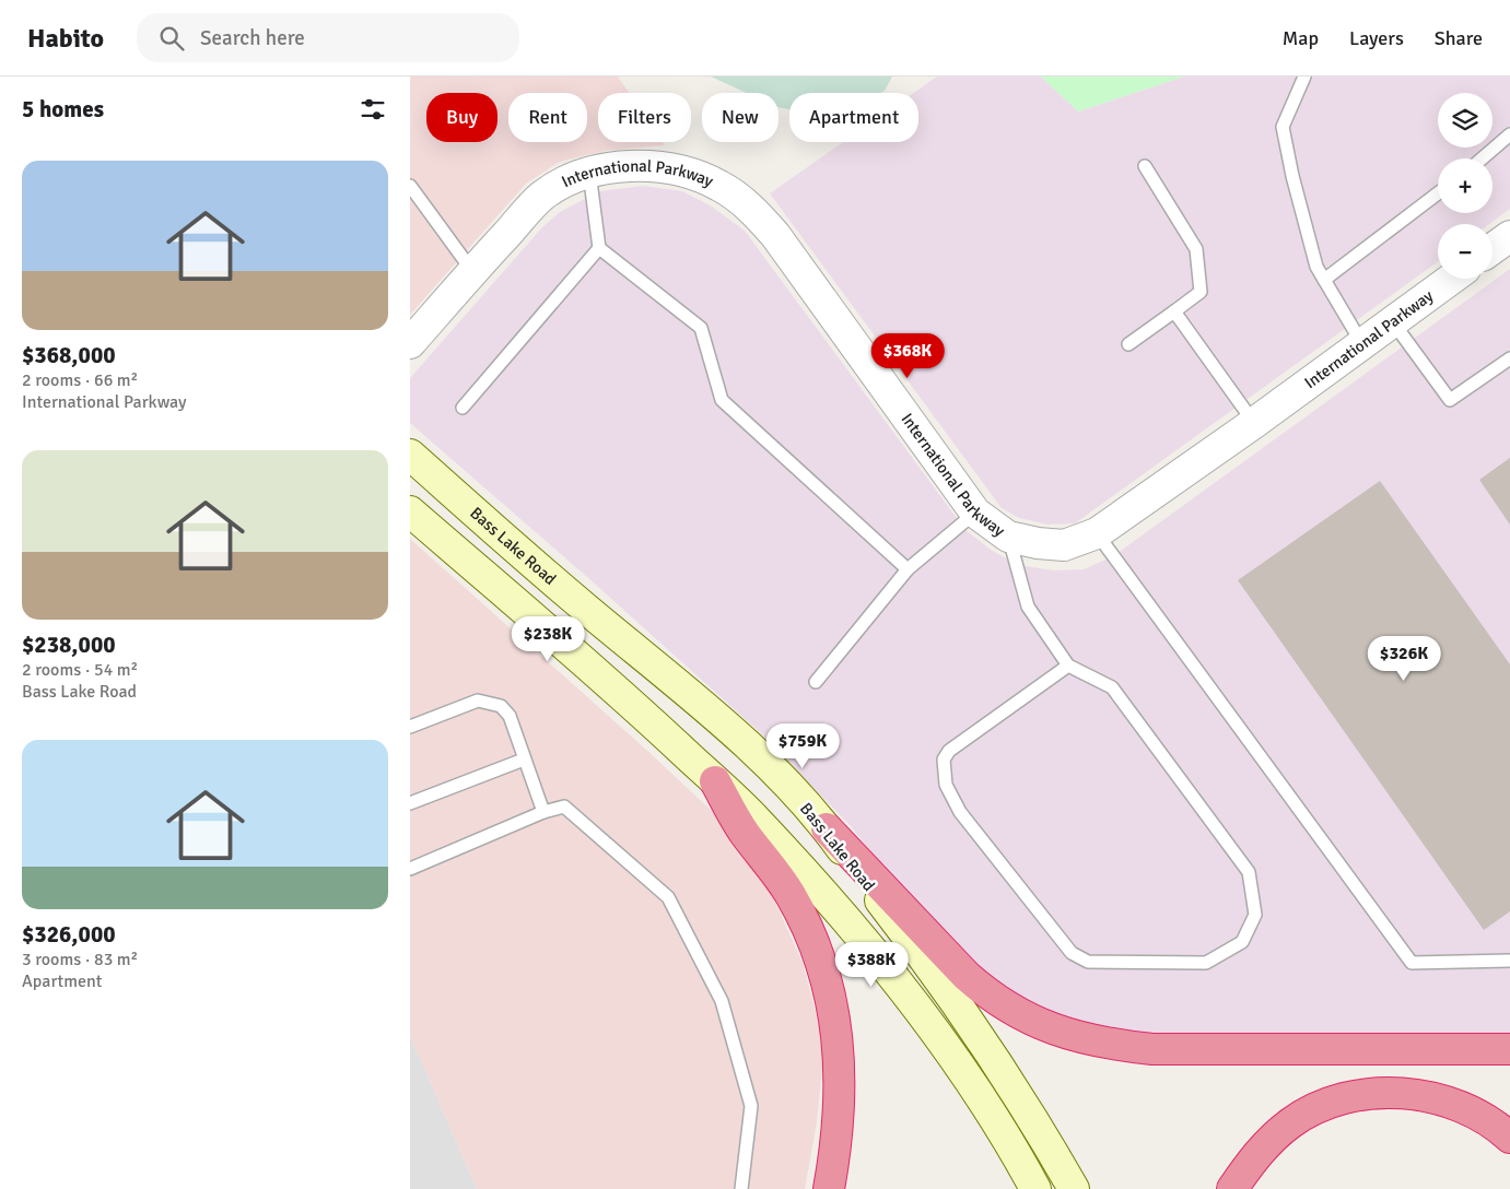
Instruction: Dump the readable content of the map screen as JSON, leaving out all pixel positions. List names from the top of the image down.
{
  "streets": {
    "main road": ["Bass Lake Road"],
    "street": ["International Parkway"]
  },
  "page": {
    "header": "Habito",
    "search": "Search here",
    "nav": ["Map", "Layers", "Share"],
    "heading": "5 homes",
    "map_buttons": ["+", "−"],
    "chip": [
      "Buy",
      "Rent",
      "Filters",
      "New",
      "Apartment"
    ],
    "list": [
      {
        "name": "$368,000",
        "note": "2 rooms · 66 m² · International Parkway"
      },
      {
        "name": "$238,000",
        "note": "2 rooms · 54 m² · Bass Lake Road"
      },
      {
        "name": "$326,000",
        "note": "3 rooms · 83 m² · Apartment"
      }
    ],
    "price": [
      "$368K",
      "$238K",
      "$326K",
      "$759K",
      "$388K"
    ]
  }
}
